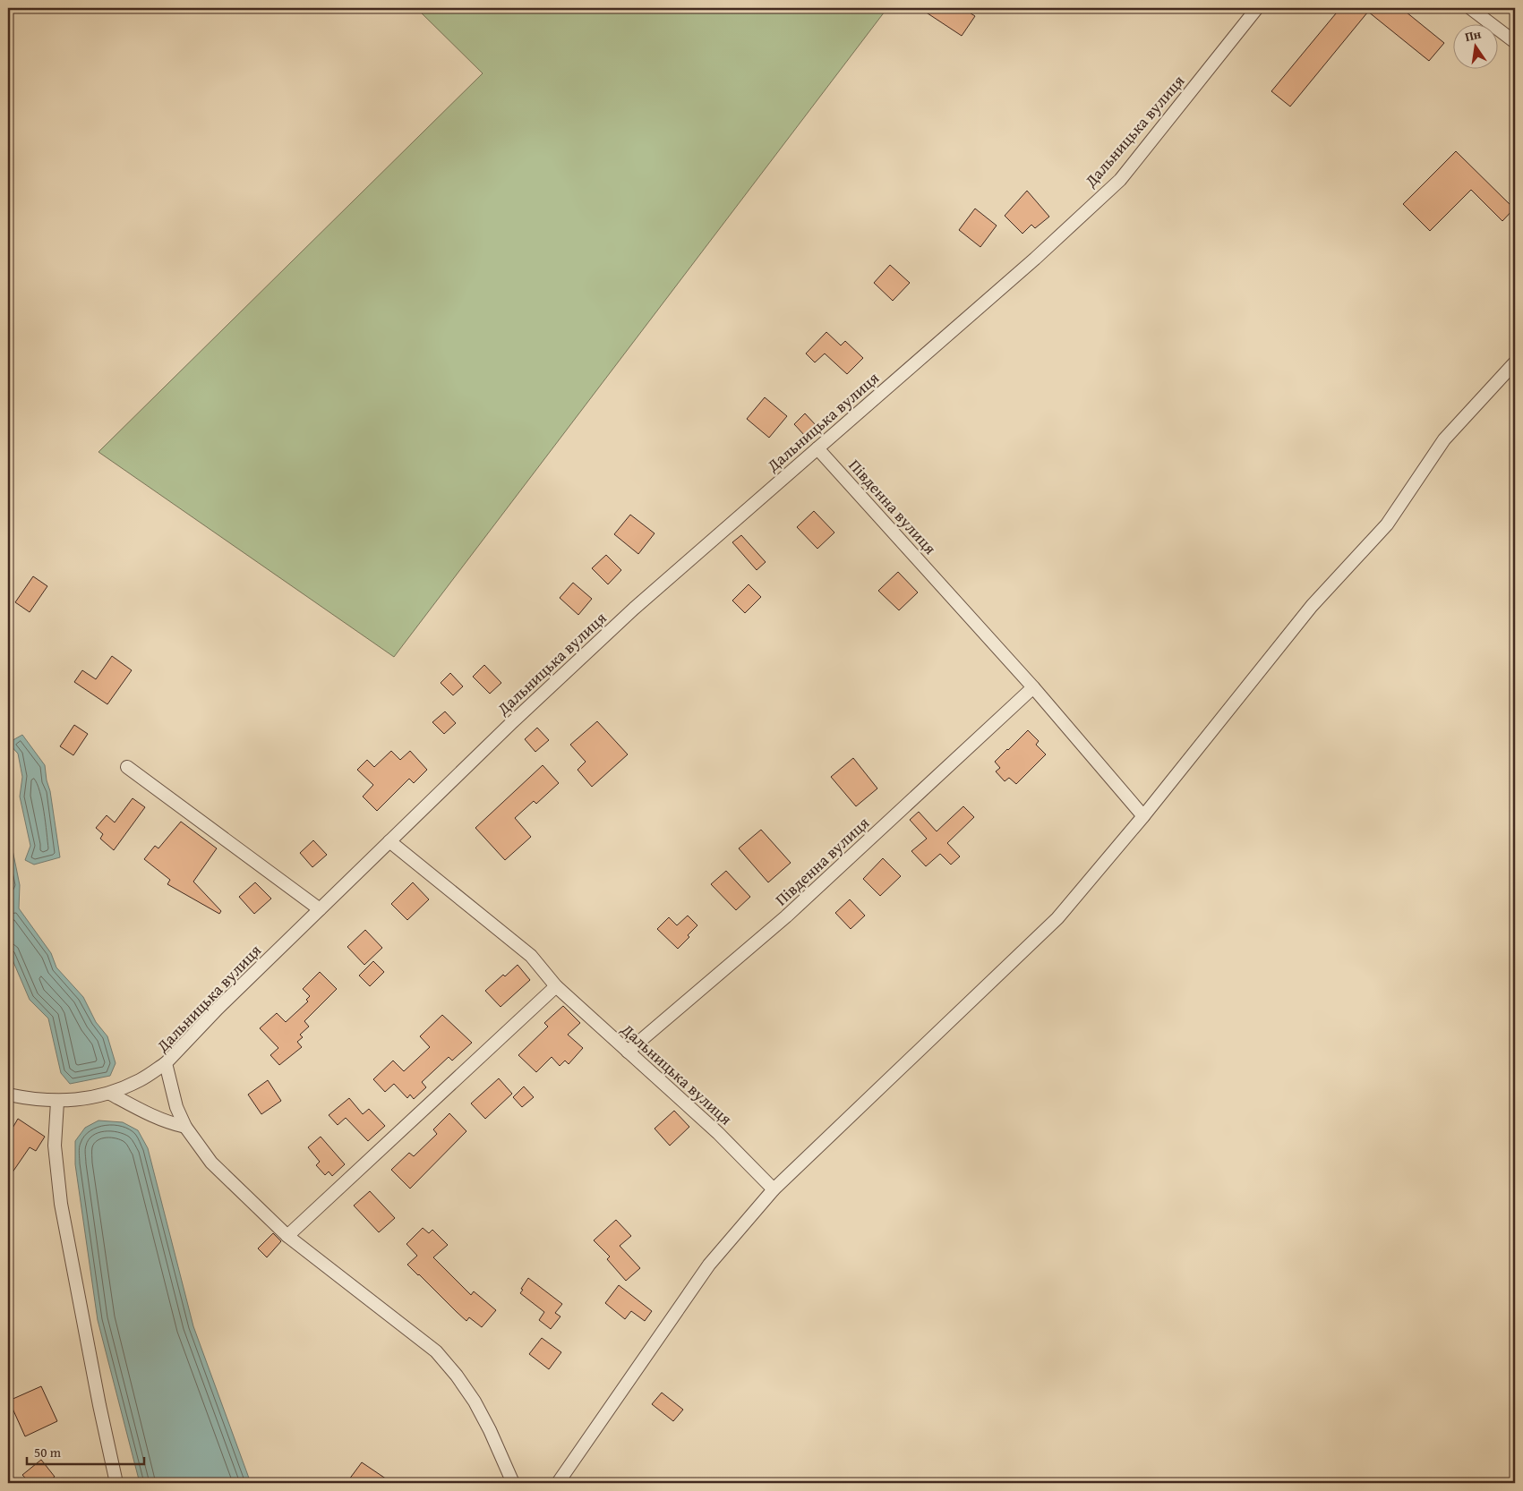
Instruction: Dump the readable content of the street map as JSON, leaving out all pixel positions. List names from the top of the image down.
{
  "streets": {
    "street": ["Дальницька вулиця", "Південна вулиця"]
  },
  "crossings": [
    ["Дальницька вулиця", "Південна вулиця"]
  ],
  "scale_bar": "50 m",
  "north": "top"
}
